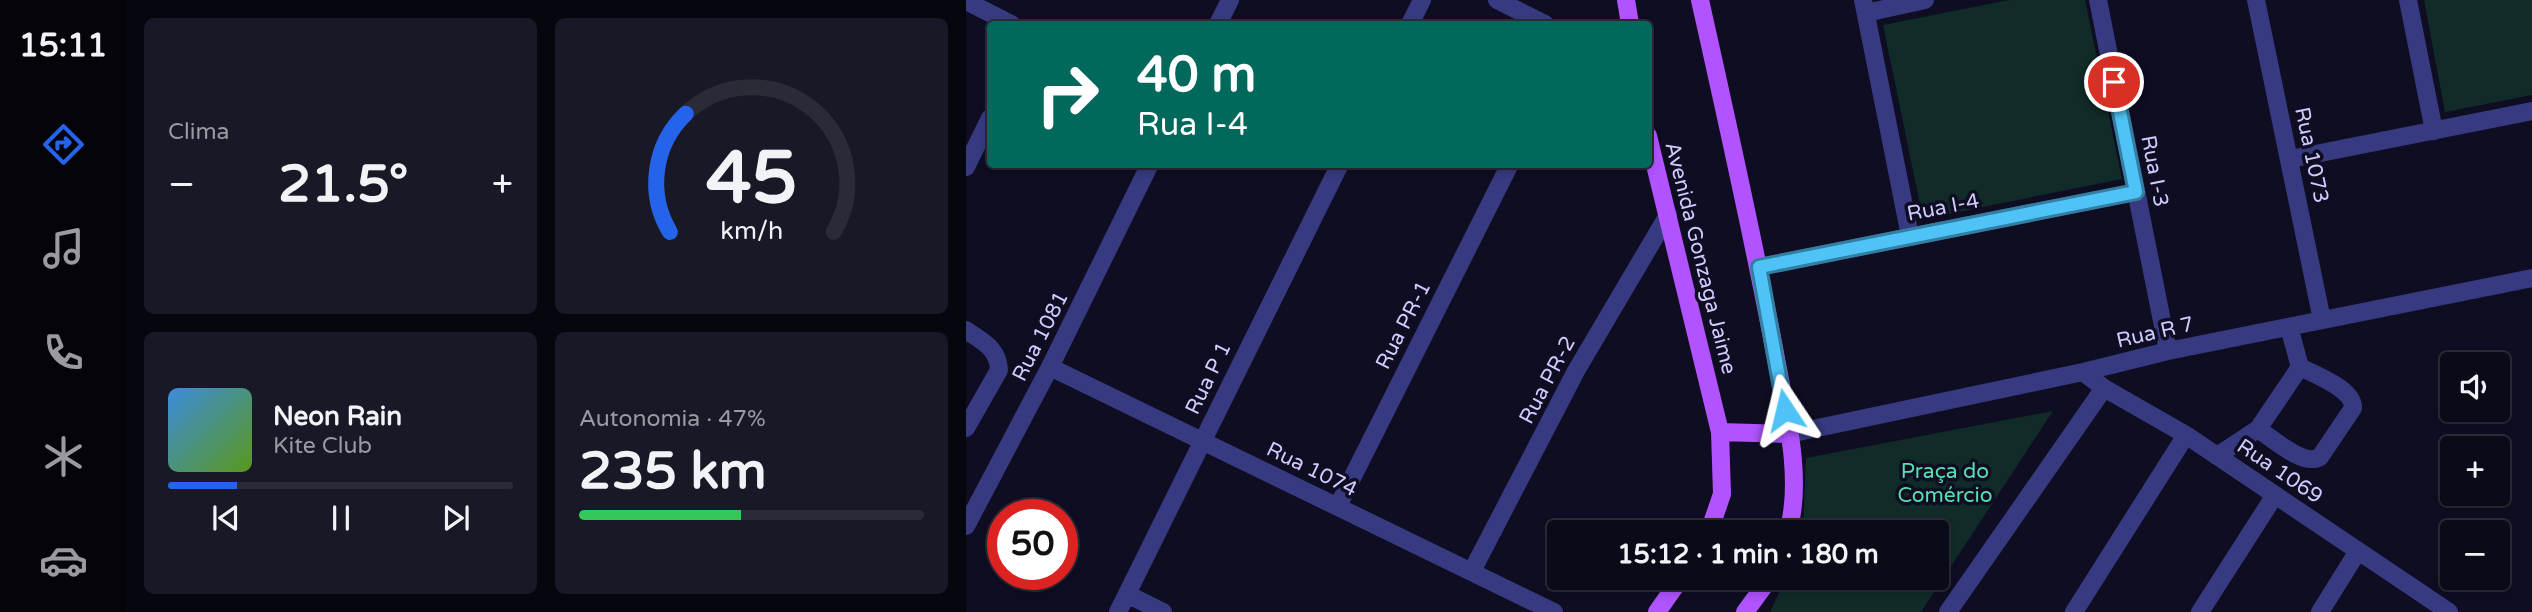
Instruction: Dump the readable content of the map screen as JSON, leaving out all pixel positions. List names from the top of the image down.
{
  "streets": {
    "main road": ["Avenida Gonzaga Jaime"],
    "street": [
      "Rua 1073",
      "Rua I-3",
      "Rua I-4",
      "Rua PR-1",
      "Rua R 7",
      "Rua 1081",
      "Rua P 1",
      "Rua PR-2",
      "Rua 1074",
      "Rua 1069"
    ]
  },
  "crossings": [
    ["Rua 1073", "Rua R 7"],
    ["Rua I-3", "Rua I-4"],
    ["Rua I-3", "Rua R 7"],
    ["Avenida Gonzaga Jaime", "Rua PR-2"],
    ["Rua PR-1", "Rua 1074"],
    ["Rua R 7", "Rua 1069"],
    ["Rua 1081", "Rua 1074"],
    ["Rua P 1", "Rua 1074"],
    ["Rua PR-2", "Rua 1074"]
  ],
  "parks": ["Praça do Comércio"],
  "page": {
    "tabs": "15:11",
    "tile": [
      "Clima",
      ["Autonomia · 47%", "235 km"]
    ],
    "turn": ["40 m", "Rua I-4"],
    "heat": ["−", "21.5°", "+"],
    "map_buttons": ["+", "−"],
    "song": ["Neon Rain", "Kite Club"],
    "limit": "50",
    "trip": "15:12 · 1 min · 180 m",
    "gauge": ["45", "km/h"]
  }
}
